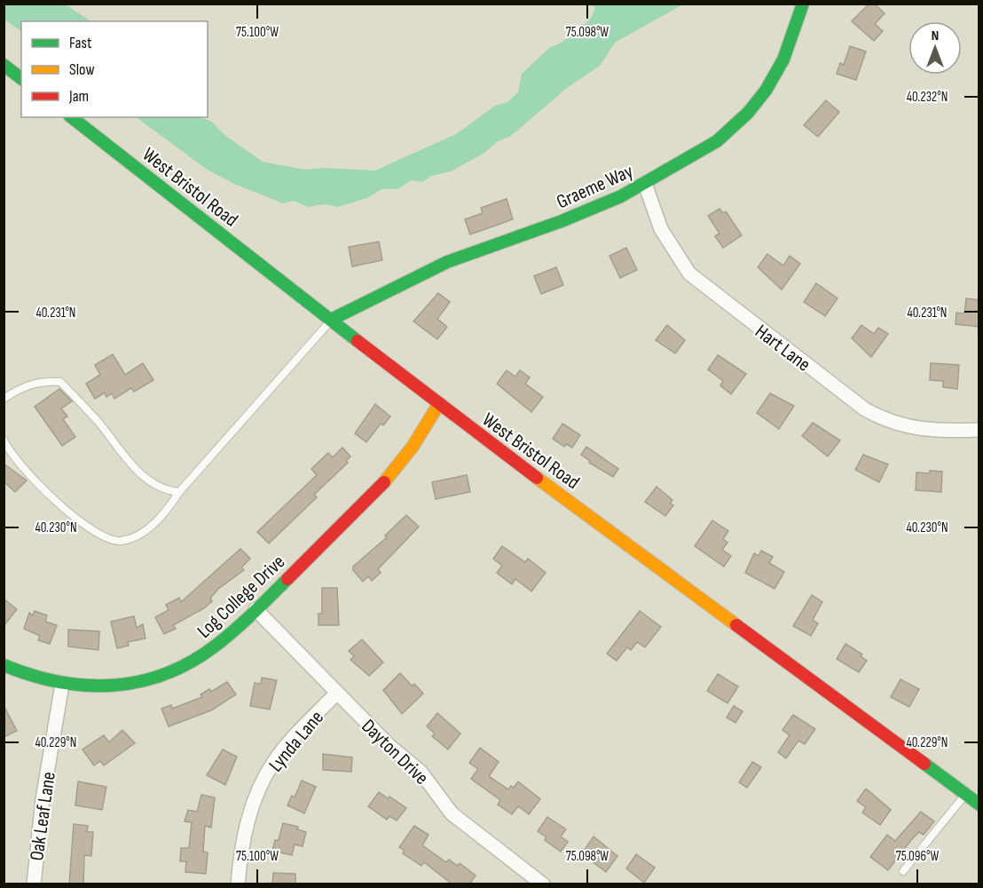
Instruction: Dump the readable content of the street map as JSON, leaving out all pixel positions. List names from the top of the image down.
{
  "streets": {
    "main road": ["Graeme Way", "West Bristol Road", "Log College Drive"],
    "street": [
      "Hart Lane",
      "Lynda Lane",
      "Dayton Drive",
      "Oak Leaf Lane"
    ]
  },
  "crossings": [
    ["Graeme Way", "West Bristol Road"],
    ["Graeme Way", "Hart Lane"],
    ["West Bristol Road", "Log College Drive"],
    ["Log College Drive", "Dayton Drive"],
    ["Log College Drive", "Oak Leaf Lane"],
    ["Lynda Lane", "Dayton Drive"]
  ],
  "legend": ["Fast", "Slow", "Jam"],
  "north": "top",
  "coordinates": [
    "75.100°W",
    "75.098°W",
    "40.232°N",
    "40.231°N",
    "40.230°N",
    "40.229°N",
    "75.096°W"
  ]
}
